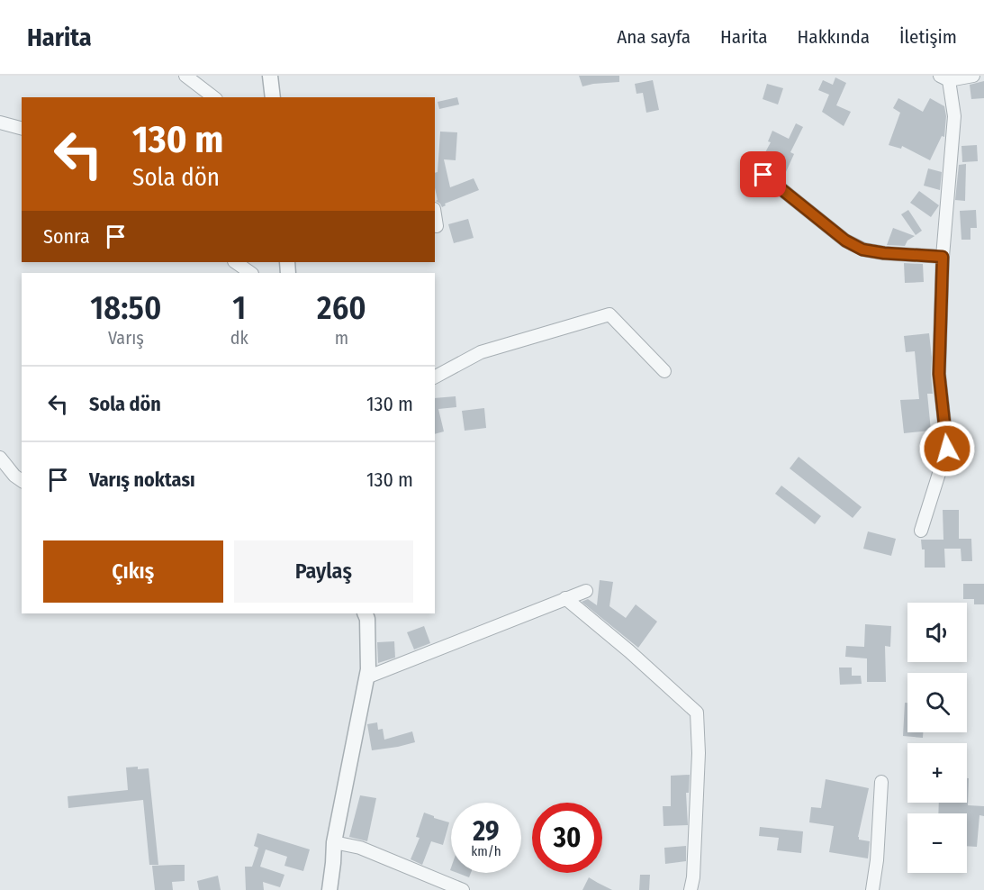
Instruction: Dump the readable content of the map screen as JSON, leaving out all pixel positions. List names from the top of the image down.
{
  "page": {
    "header": "Harita",
    "nav": [
      "Ana sayfa",
      "Harita",
      "Hakkında",
      "İletişim"
    ],
    "turn": ["130 m", "Sola dön"],
    "then": "Sonra",
    "eta": [
      "18:50",
      "Varış",
      "1",
      "dk",
      "260",
      "m"
    ],
    "list": [
      {
        "name": "Sola dön",
        "value": "130 m"
      },
      {
        "name": "Varış noktası",
        "value": "130 m"
      }
    ],
    "buttons": ["Çıkış", "Paylaş"],
    "map_buttons": ["+", "−"],
    "speed": "29 km/h",
    "limit": "30"
  }
}
